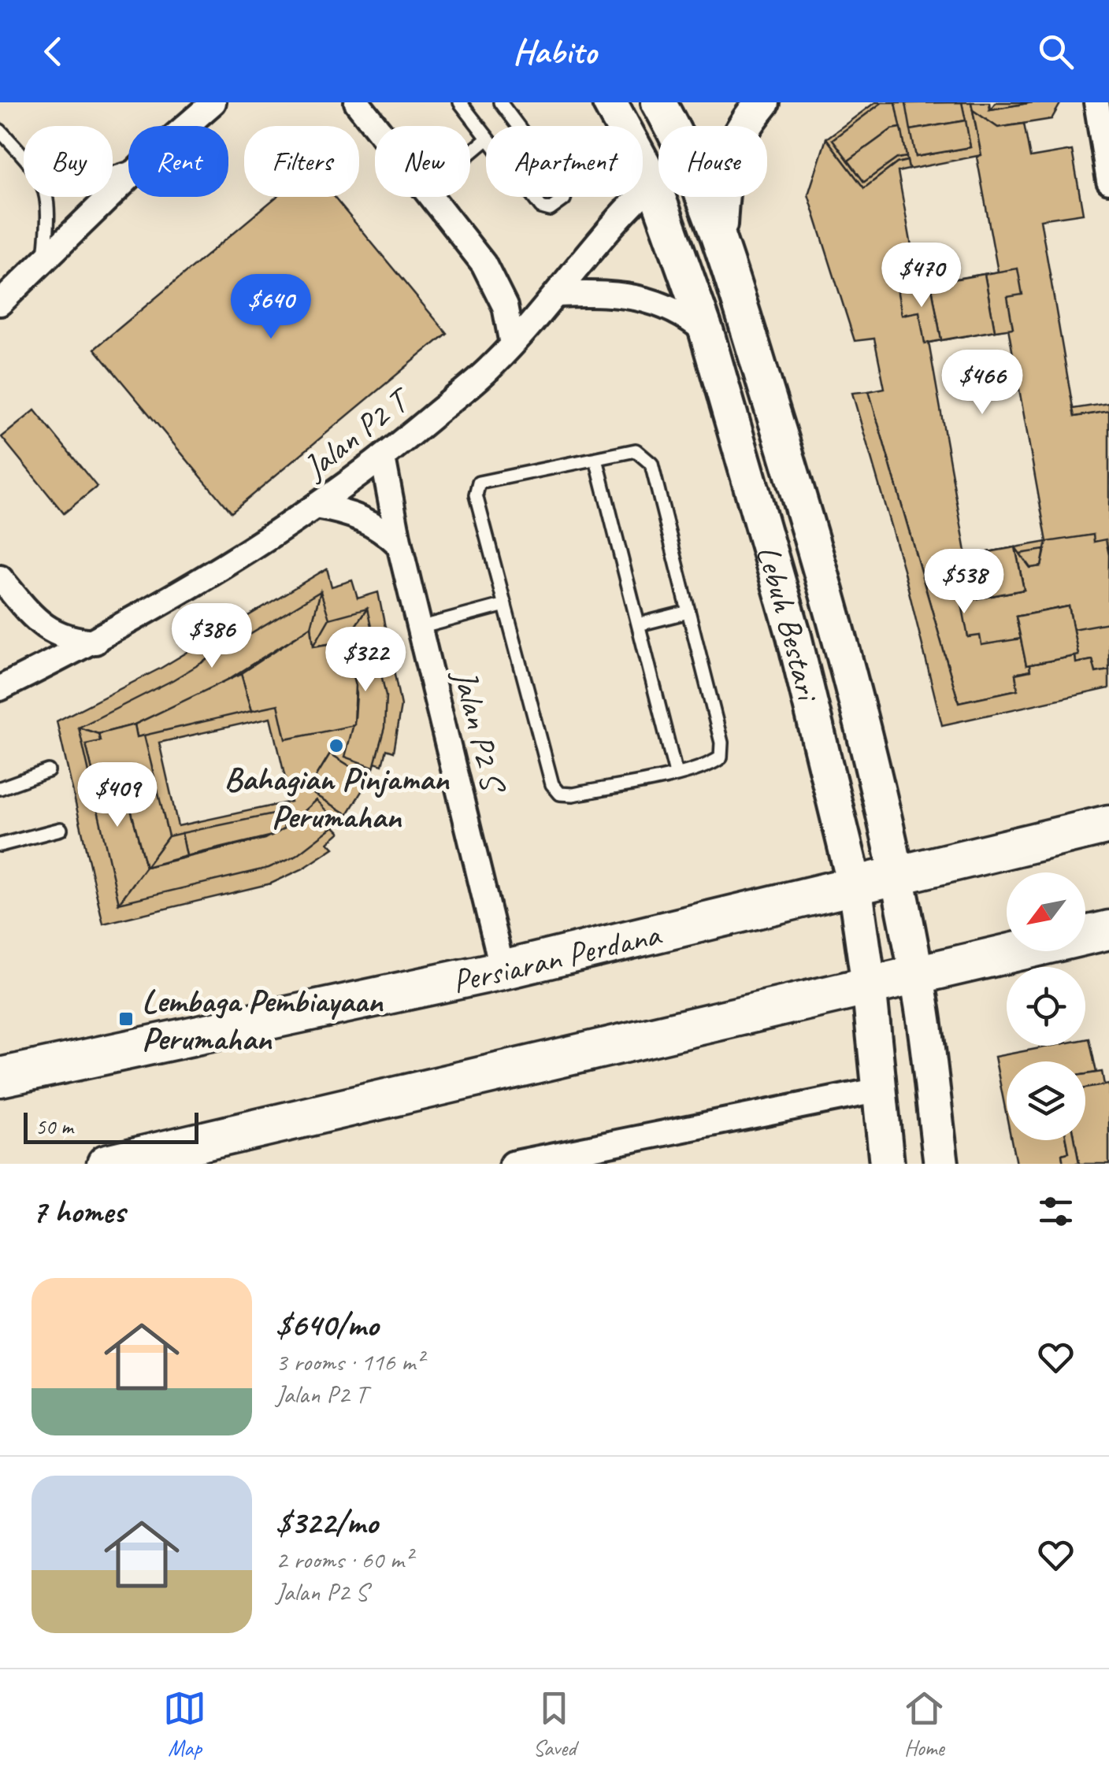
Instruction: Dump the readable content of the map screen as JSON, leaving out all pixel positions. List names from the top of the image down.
{
  "streets": {
    "main road": ["Lebuh Bestari", "Persiaran Perdana"],
    "street": ["Jalan P2 T", "Jalan P2 S"]
  },
  "crossings": [
    ["Jalan P2 T", "Lebuh Bestari"],
    ["Jalan P2 T", "Jalan P2 S"],
    ["Lebuh Bestari", "Persiaran Perdana"],
    ["Jalan P2 S", "Persiaran Perdana"]
  ],
  "places": {
    "other": ["Bahagian Pinjaman Perumahan"],
    "transit": ["Lembaga Pembiayaan Perumahan"]
  },
  "scale_bar": "50 m",
  "north": "bottom left",
  "page": {
    "header": "Habito",
    "chip": [
      "Buy",
      "Rent",
      "Filters",
      "New",
      "Apartment",
      "House"
    ],
    "price": [
      "$470",
      "$640",
      "$466",
      "$538",
      "$386",
      "$322",
      "$409"
    ],
    "scale": "50 m",
    "heading": "7 homes",
    "list": [
      {
        "name": "$640/mo",
        "note": "3 rooms · 116 m² · Jalan P2 T"
      },
      {
        "name": "$322/mo",
        "note": "2 rooms · 60 m² · Jalan P2 S"
      }
    ],
    "tabs": ["Map", "Saved", "Home"]
  }
}
